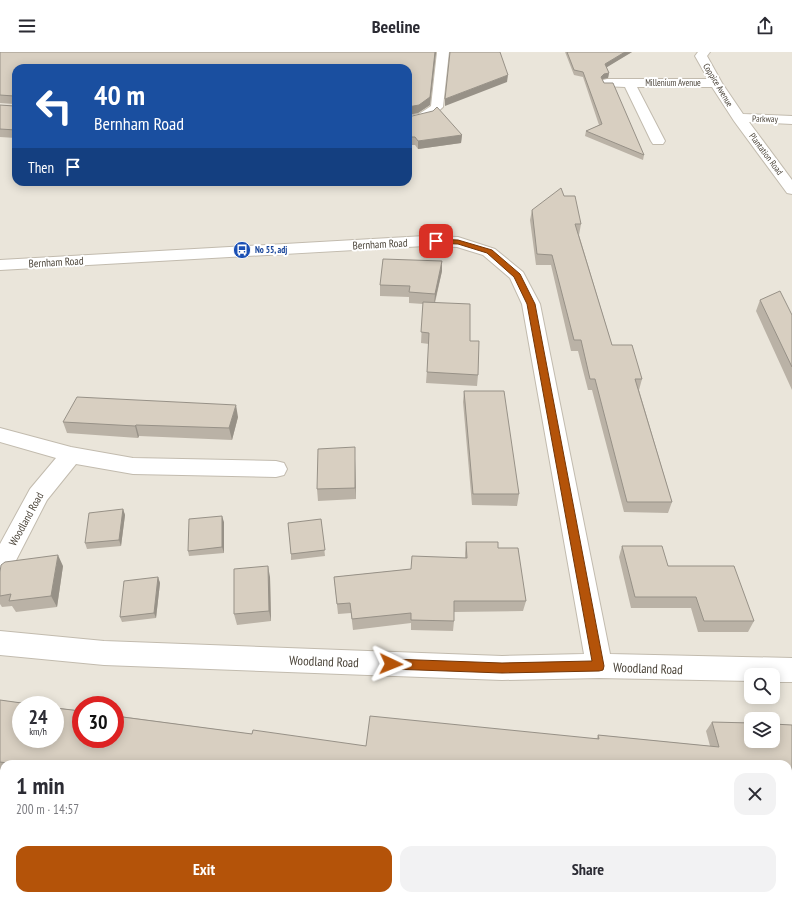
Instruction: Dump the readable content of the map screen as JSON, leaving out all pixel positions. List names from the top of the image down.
{
  "streets": {
    "street": [
      "Millenium Avenue",
      "Coppice Avenue",
      "Parkway",
      "Plantation Road",
      "Bernham Road",
      "Woodland Road"
    ]
  },
  "crossings": [
    ["Millenium Avenue", "Coppice Avenue"],
    ["Coppice Avenue", "Parkway"],
    ["Coppice Avenue", "Plantation Road"],
    ["Parkway", "Plantation Road"],
    ["Bernham Road", "Woodland Road"]
  ],
  "places": {
    "bus stop": ["No 55, adj"]
  },
  "page": {
    "header": "Beeline",
    "turn": ["40 m", "Bernham Road"],
    "then": "Then",
    "speed": "24 km/h",
    "limit": "30",
    "heading": ["1 min", "200 m · 14:57"],
    "buttons": ["Exit", "Share"]
  }
}
